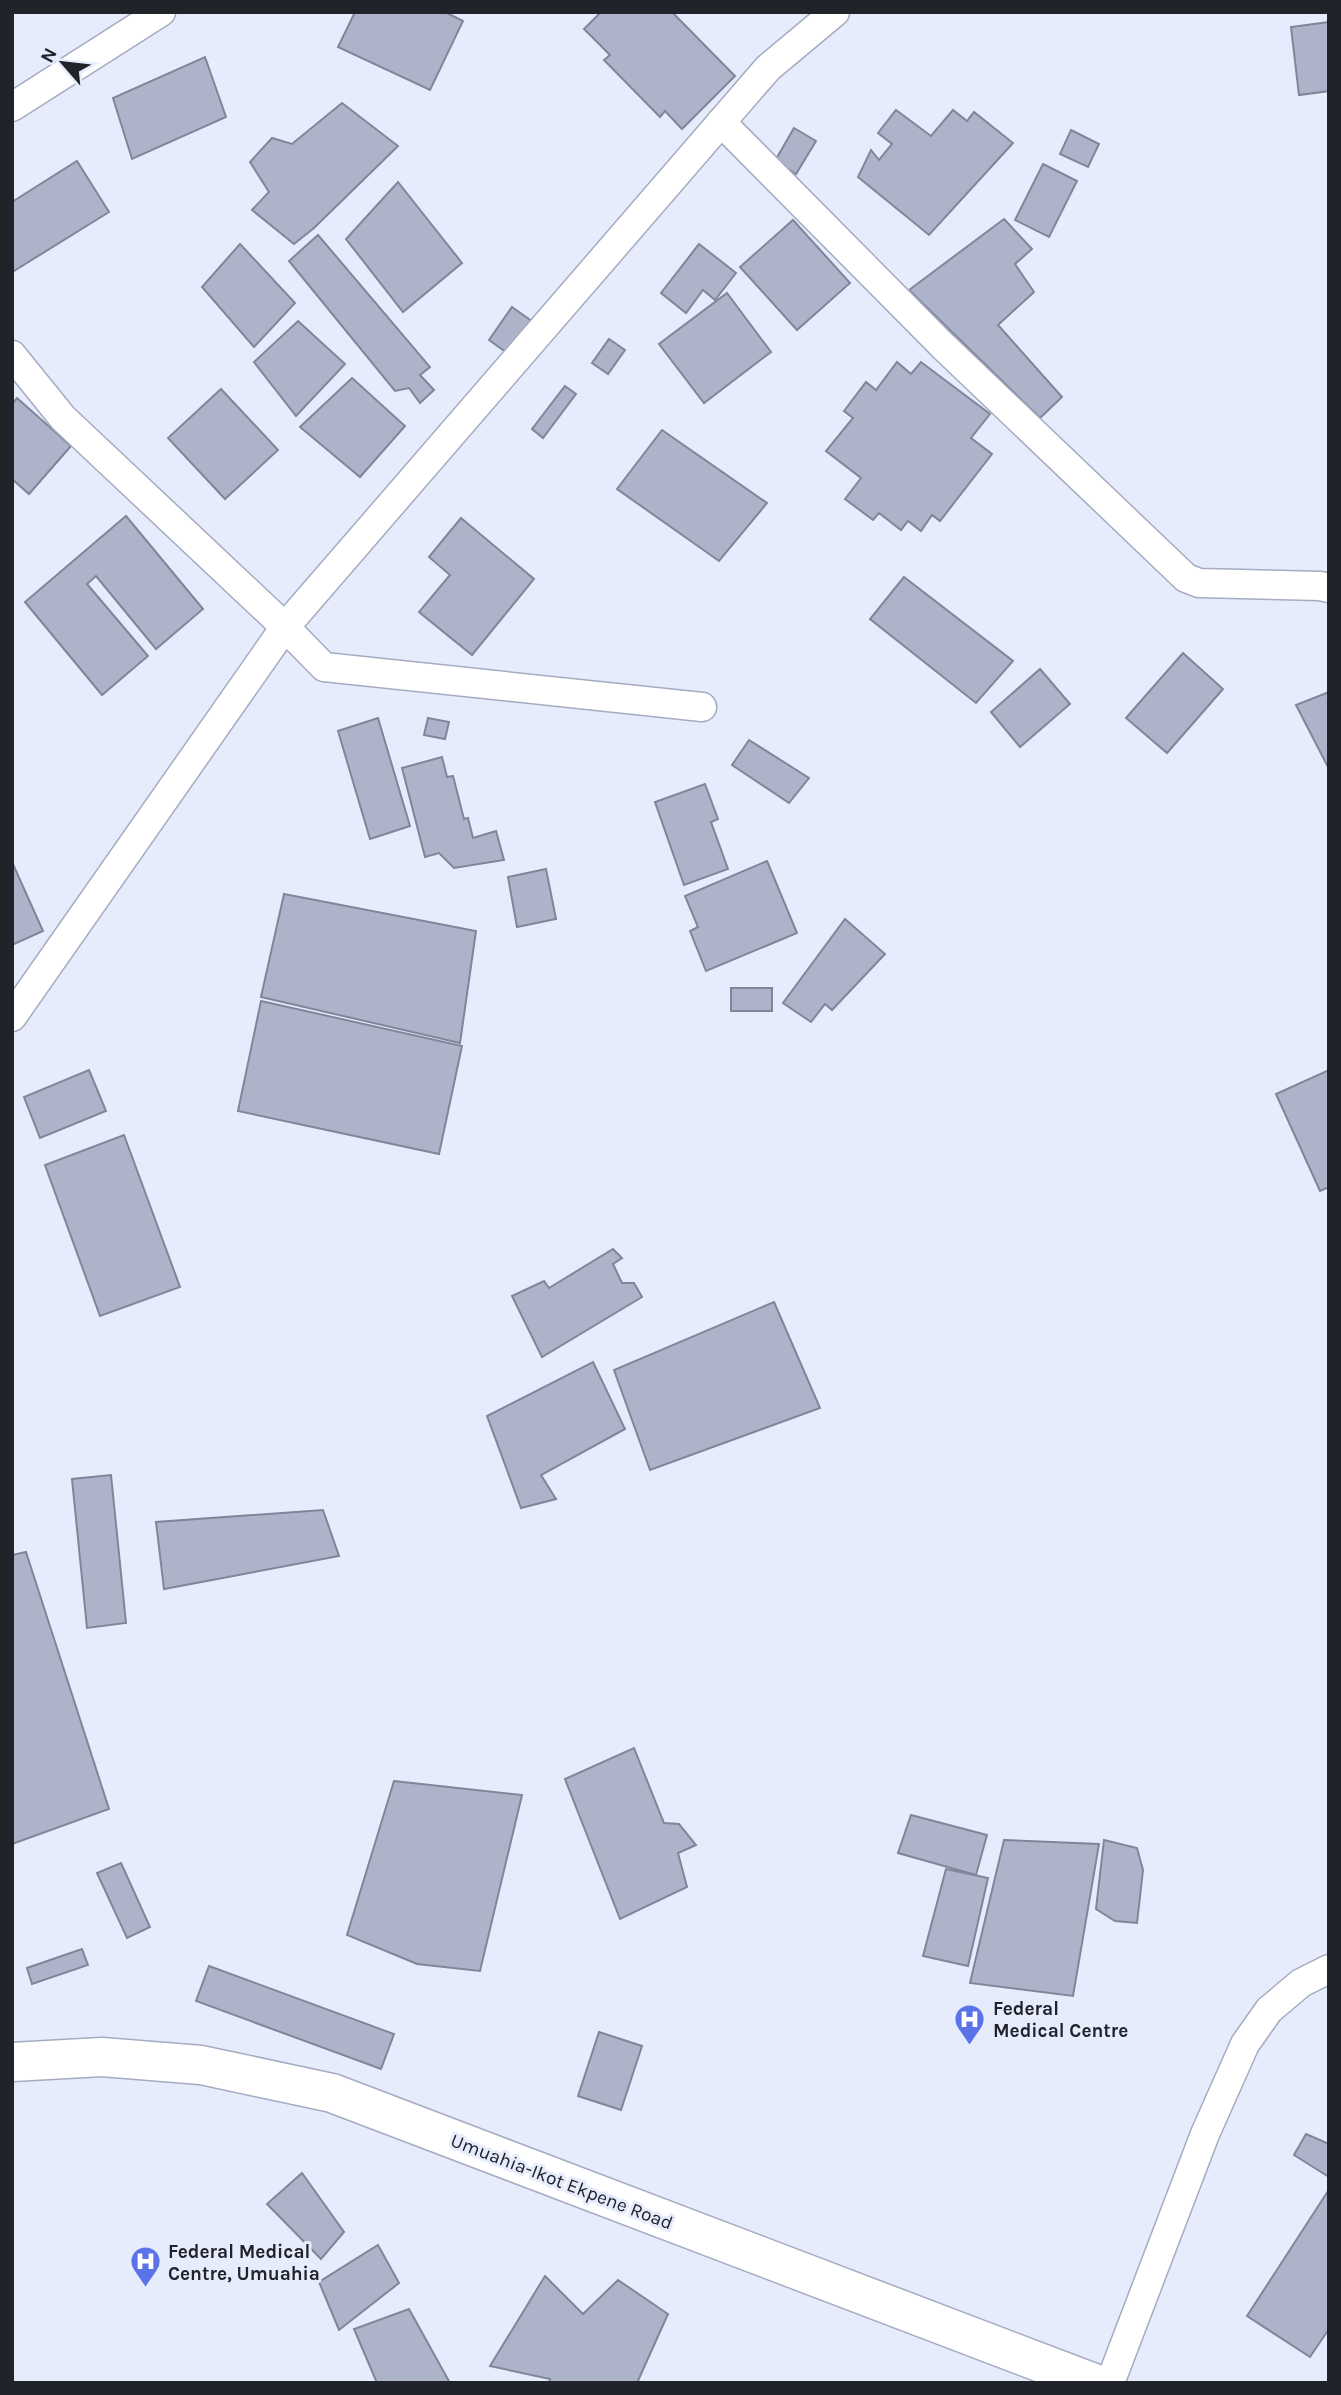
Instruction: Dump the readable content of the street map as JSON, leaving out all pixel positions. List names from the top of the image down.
{
  "streets": {
    "main road": ["Umuahia-Ikot Ekpene Road"]
  },
  "places": {
    "hospital": ["Federal Medical Centre", "Federal Medical Centre, Umuahia"]
  },
  "north": "top left"
}
